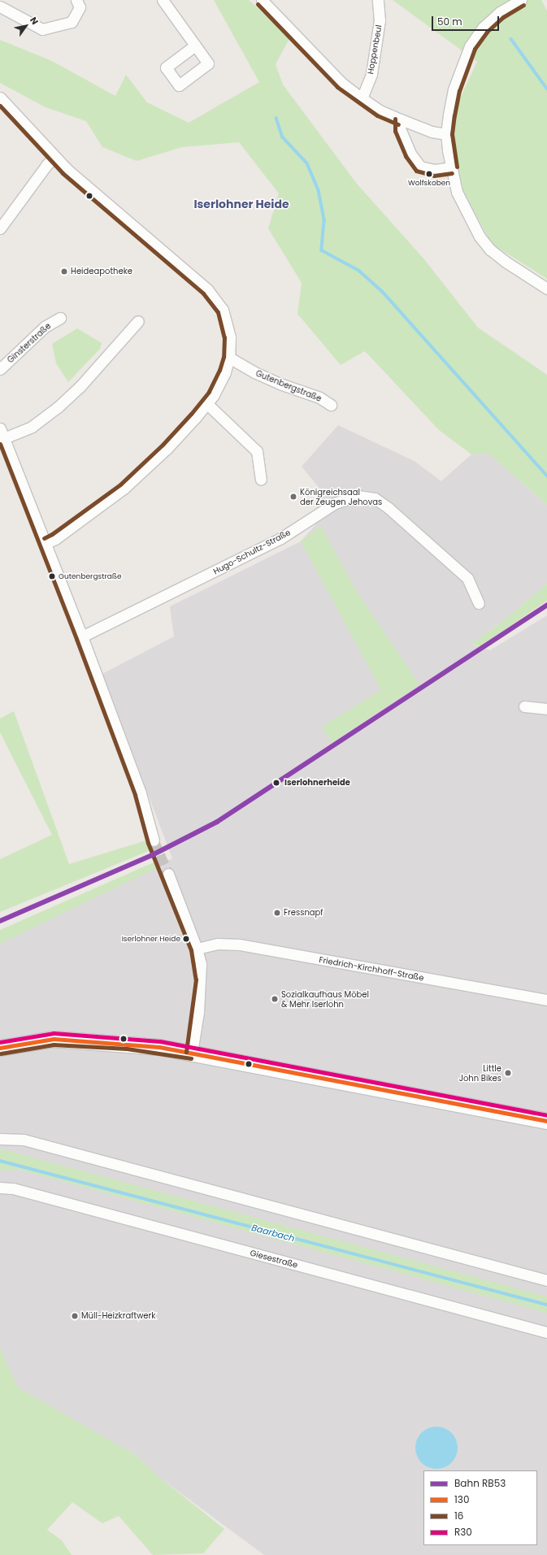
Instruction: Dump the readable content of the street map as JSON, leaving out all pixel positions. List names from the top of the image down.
{
  "streets": {
    "street": [
      "Hoppenbeul",
      "Ginsterstraße",
      "Gutenbergstraße",
      "Hugo-Schultz-Straße",
      "Friedrich-Kirchhoff-Straße",
      "Giesestraße"
    ]
  },
  "districts": ["Iserlohner Heide"],
  "water": ["Baarbach"],
  "places": [
    "Wolfskoben",
    "Heideapotheke",
    "Königreichsaal der Zeugen Jehovas",
    "Gutenbergstraße",
    "Iserlohnerheide",
    "Fressnapf",
    "Iserlohner Heide",
    "Sozialkaufhaus Möbel & Mehr Iserlohn",
    "Little John Bikes",
    "Müll-Heizkraftwerk"
  ],
  "lines": [
    "transit line 16",
    "rail line RB53",
    "transit line R30",
    "transit line 130"
  ],
  "legend": [
    "Bahn RB53",
    "130",
    "16",
    "R30"
  ],
  "scale_bar": "50 m",
  "north": "top right"
}
